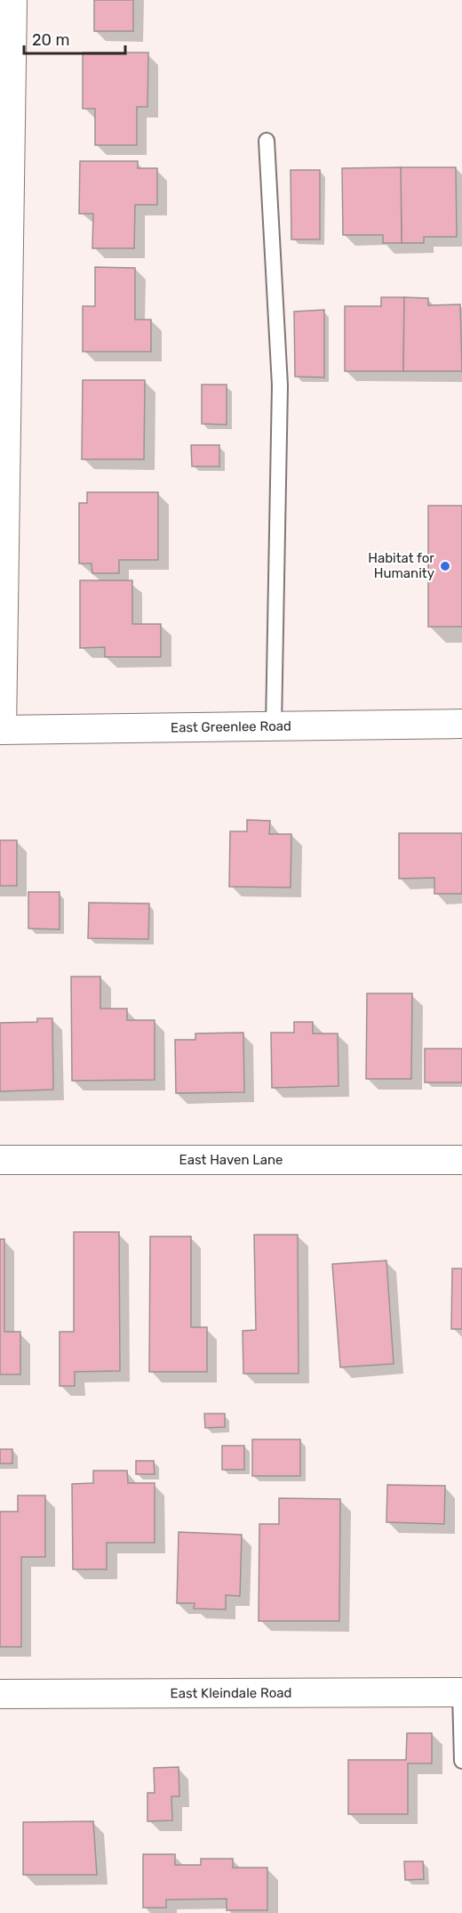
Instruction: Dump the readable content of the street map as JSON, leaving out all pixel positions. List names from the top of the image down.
{
  "streets": {
    "street": ["East Greenlee Road", "East Haven Lane", "East Kleindale Road"]
  },
  "places": ["Habitat for Humanity"],
  "scale_bar": "20 m"
}
